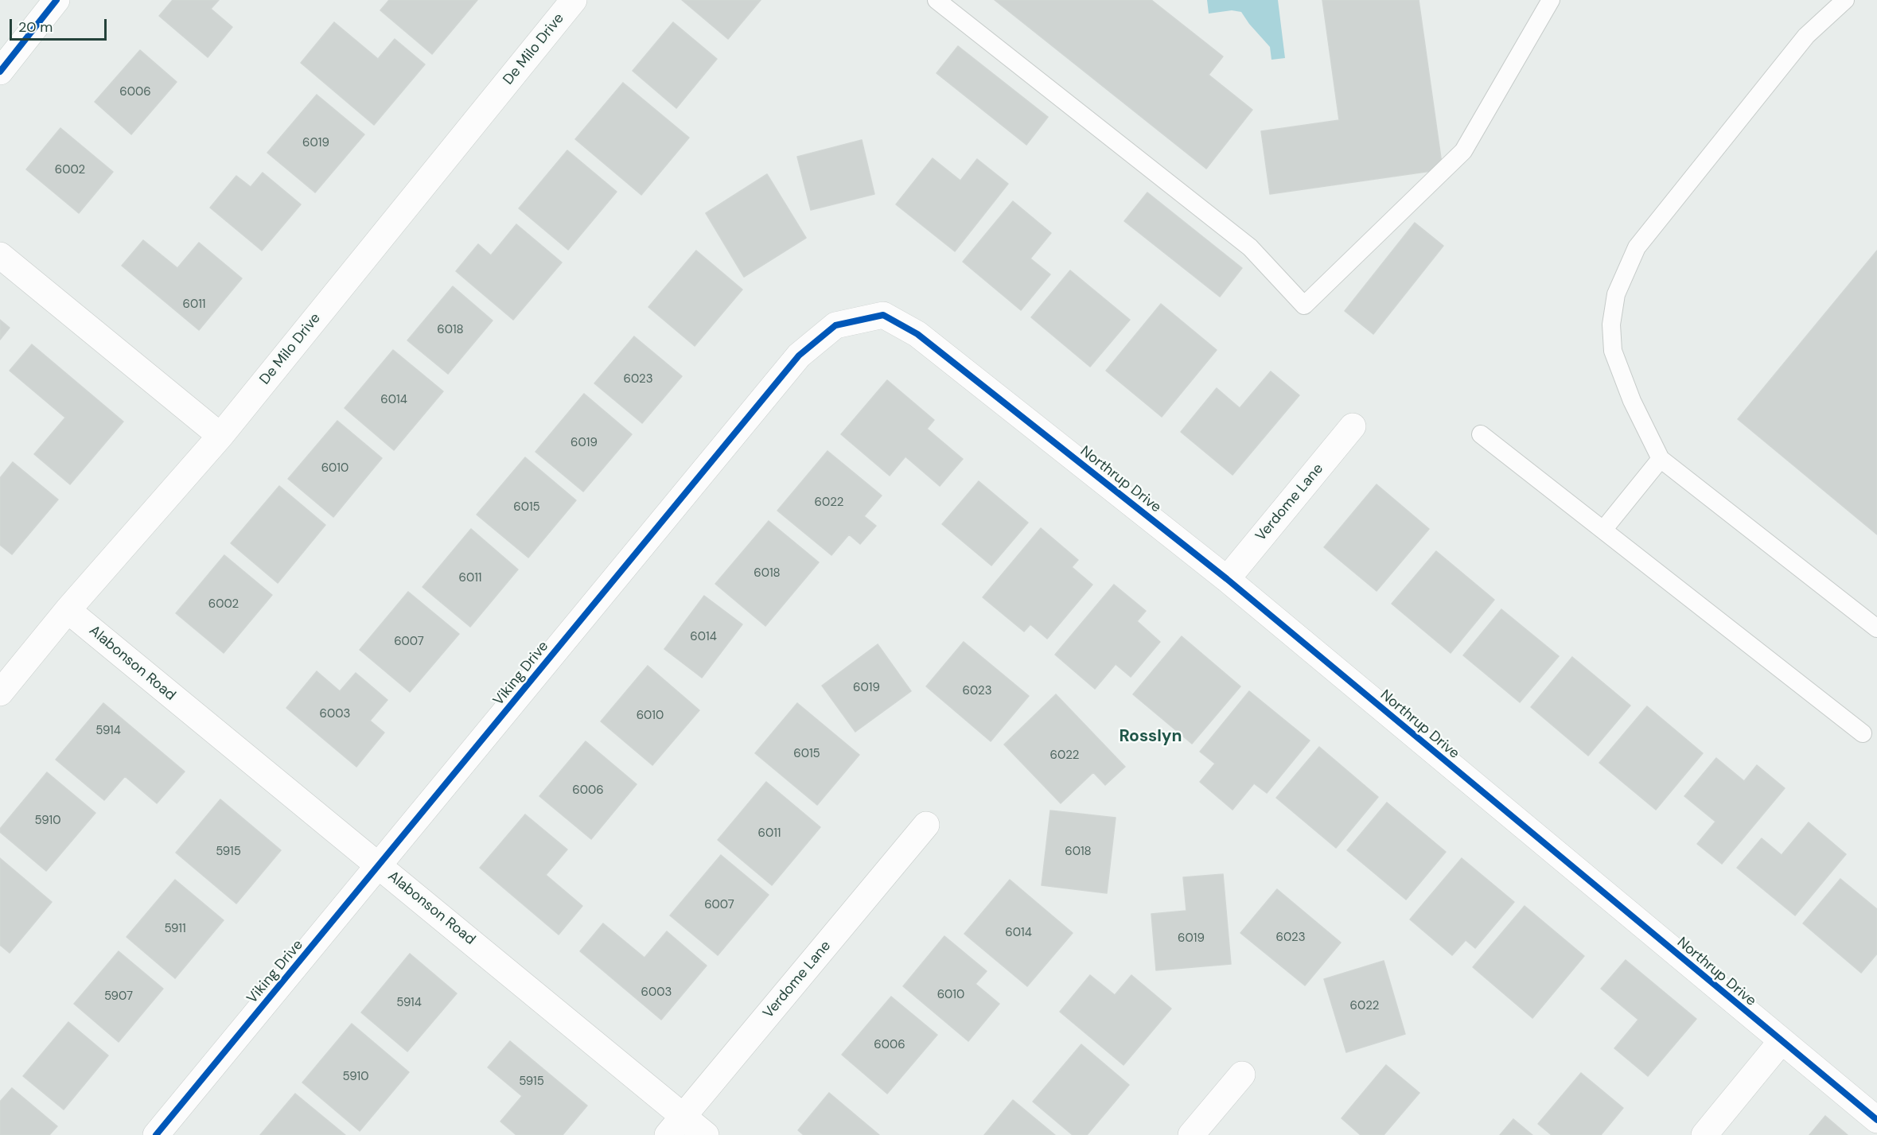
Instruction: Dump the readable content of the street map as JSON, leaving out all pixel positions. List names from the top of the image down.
{
  "streets": {
    "street": [
      "De Milo Drive",
      "Northrup Drive",
      "Verdome Lane",
      "Alabonson Road",
      "Viking Drive"
    ]
  },
  "crossings": [
    ["De Milo Drive", "Alabonson Road"],
    ["Northrup Drive", "Verdome Lane"],
    ["Northrup Drive", "Viking Drive"],
    ["Verdome Lane", "Alabonson Road"],
    ["Alabonson Road", "Viking Drive"]
  ],
  "districts": ["Rosslyn"],
  "house_numbers": [
    "6006",
    "6019",
    "6002",
    "6011",
    "6018",
    "6023",
    "6014",
    "6019",
    "6010",
    "6022",
    "6015",
    "6018",
    "6011",
    "6002",
    "6014",
    "6007",
    "6019",
    "6023",
    "6003",
    "6010",
    "5914",
    "6015",
    "6022",
    "6006",
    "5910",
    "6011",
    "5915",
    "6018",
    "6007",
    "5911",
    "6014",
    "6023",
    "6019",
    "6003",
    "6010",
    "5907",
    "5914",
    "6022",
    "6006",
    "5910",
    "5915"
  ],
  "scale_bar": "20 m"
}
